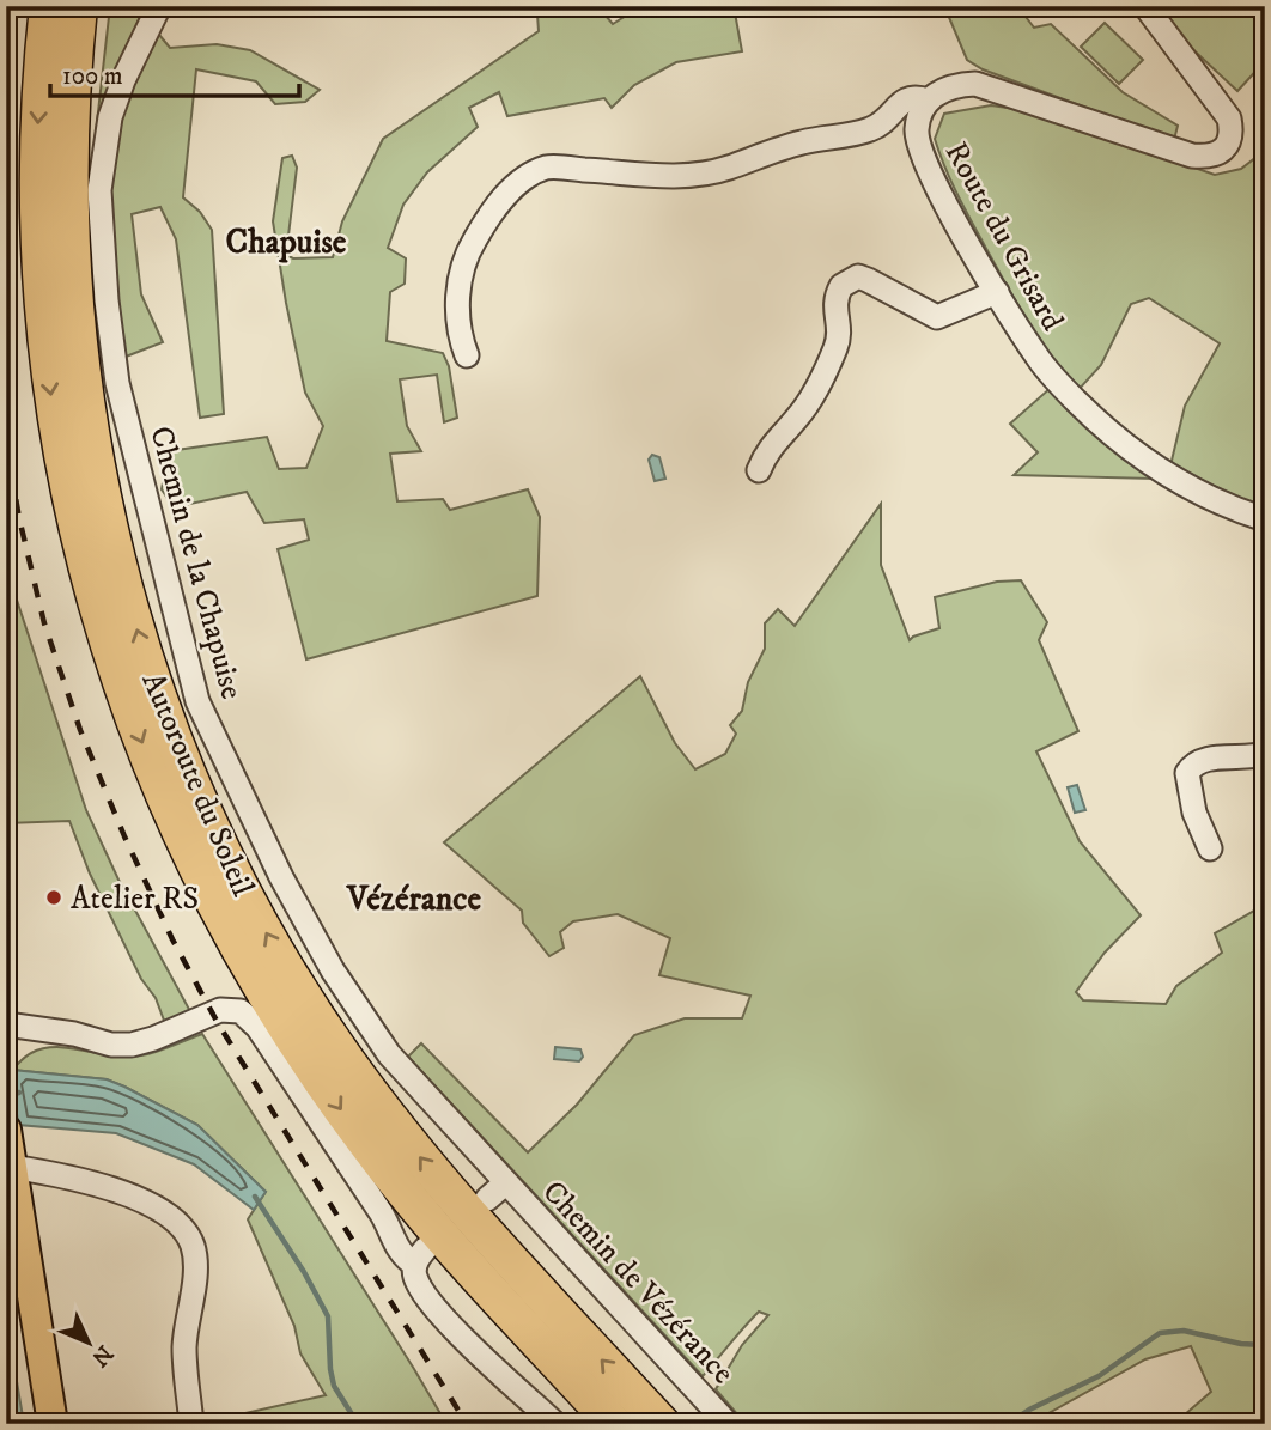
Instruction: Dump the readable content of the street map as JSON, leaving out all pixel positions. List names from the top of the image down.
{
  "streets": {
    "highway": ["Autoroute du Soleil"],
    "street": ["Route du Grisard", "Chemin de la Chapuise", "Chemin de Vézérance"]
  },
  "crossings": [
    ["Chemin de la Chapuise", "Chemin de Vézérance"]
  ],
  "districts": ["Chapuise", "Vézérance"],
  "places": ["Atelier RS"],
  "scale_bar": "100 m",
  "north": "bottom right"
}
